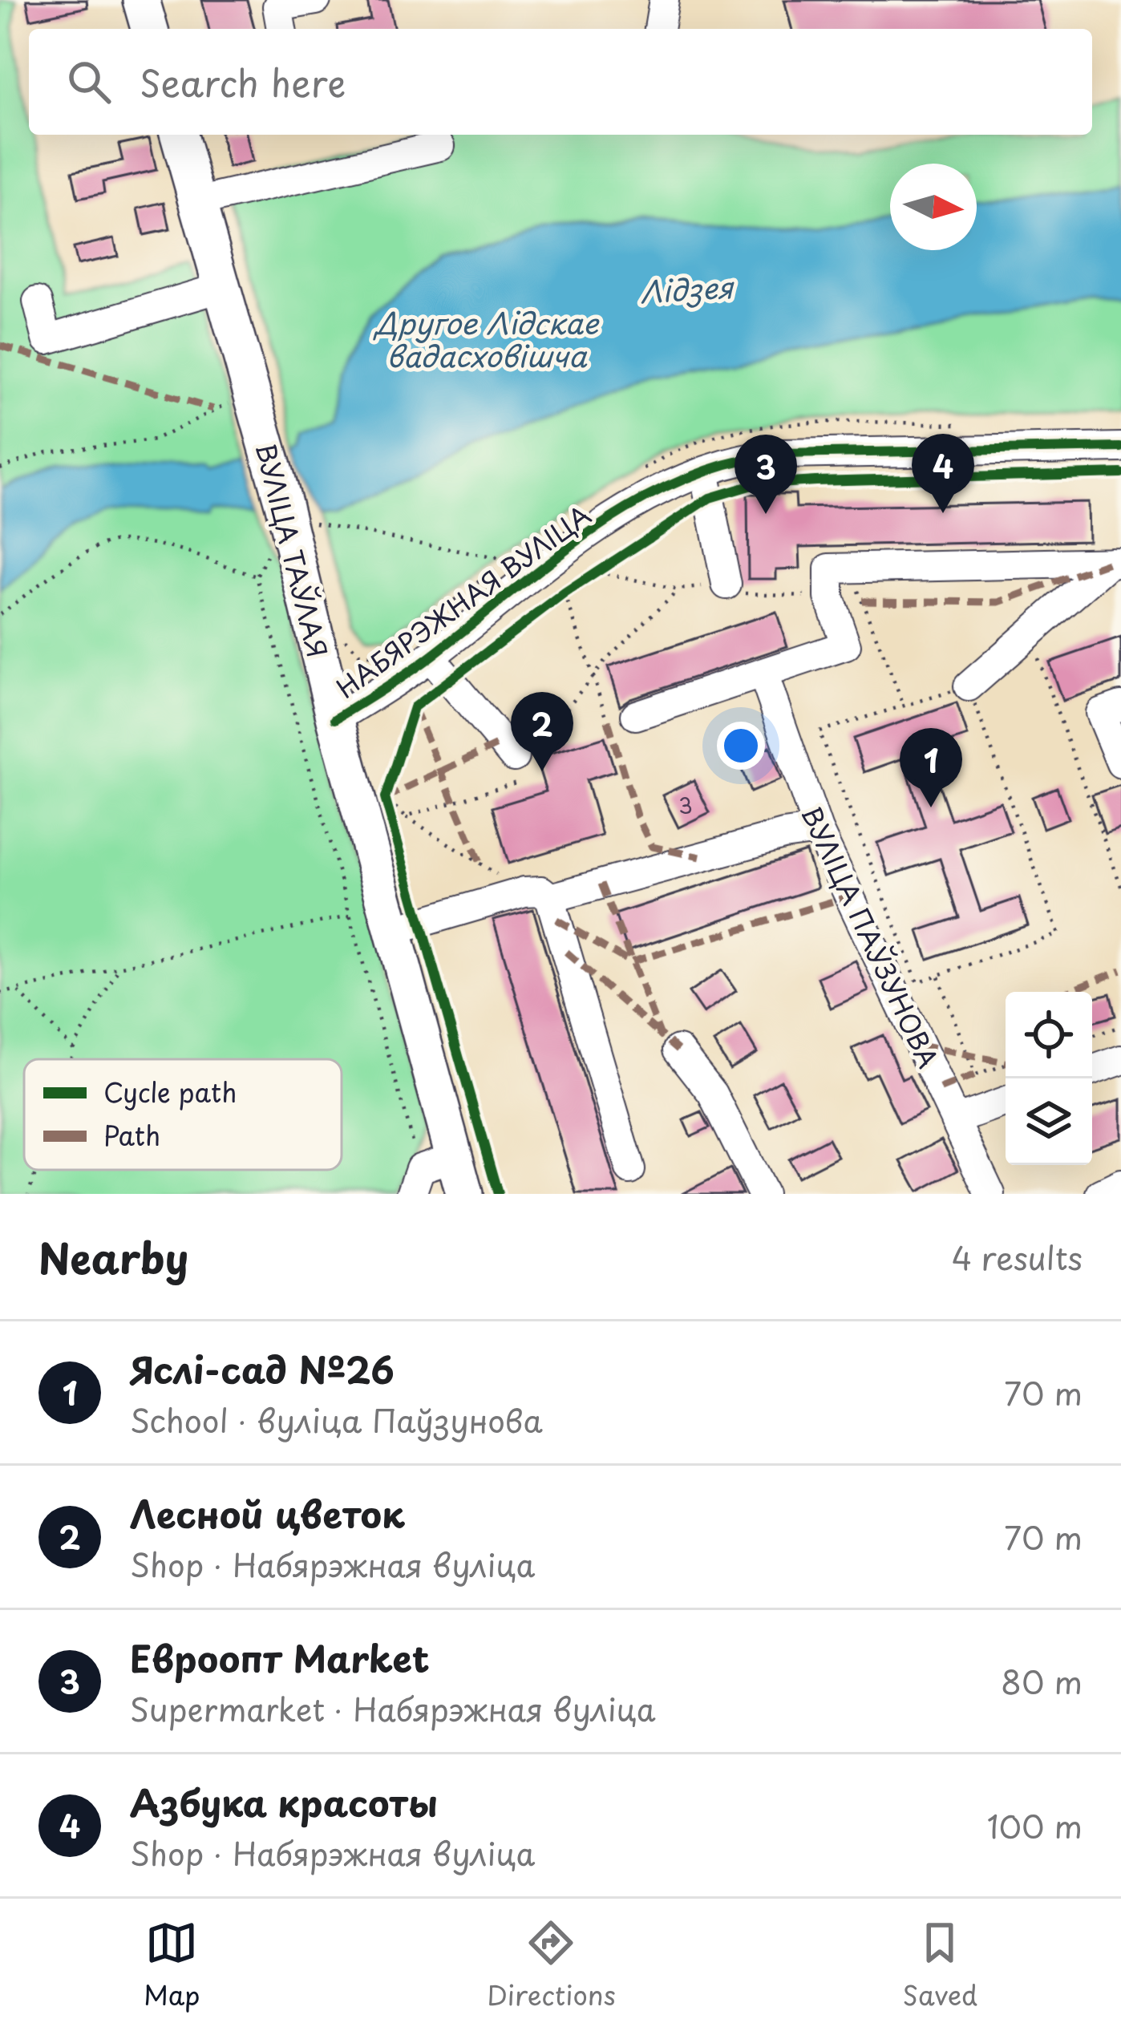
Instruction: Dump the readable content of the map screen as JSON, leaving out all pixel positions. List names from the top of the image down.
{
  "streets": {
    "main road": ["ВУЛІЦА ТАЎЛАЯ"],
    "street": ["НАБЯРЭЖНАЯ ВУЛІЦА", "ВУЛІЦА ПАЎЗУНОВА"]
  },
  "crossings": [
    ["ВУЛІЦА ТАЎЛАЯ", "НАБЯРЭЖНАЯ ВУЛІЦА"]
  ],
  "water": ["Лідзея", "Другое Лідскае вадасховішча"],
  "house_numbers": ["3"],
  "legend": ["Cycle path", "Path"],
  "north": "right",
  "page": {
    "search": "Search here",
    "pins": [
      "4",
      "3",
      "2",
      "1"
    ],
    "heading": ["Nearby", "4 results"],
    "list": [
      {
        "mark": "1",
        "name": "Яслі-сад №26",
        "note": "School · вуліца Паўзунова",
        "value": "70 m"
      },
      {
        "mark": "2",
        "name": "Лесной цветок",
        "note": "Shop · Набярэжная вуліца",
        "value": "70 m"
      },
      {
        "mark": "3",
        "name": "Евроопт Market",
        "note": "Supermarket · Набярэжная вуліца",
        "value": "80 m"
      },
      {
        "mark": "4",
        "name": "Азбука красоты",
        "note": "Shop · Набярэжная вуліца",
        "value": "100 m"
      }
    ],
    "nav": ["Map", "Directions", "Saved"]
  }
}
